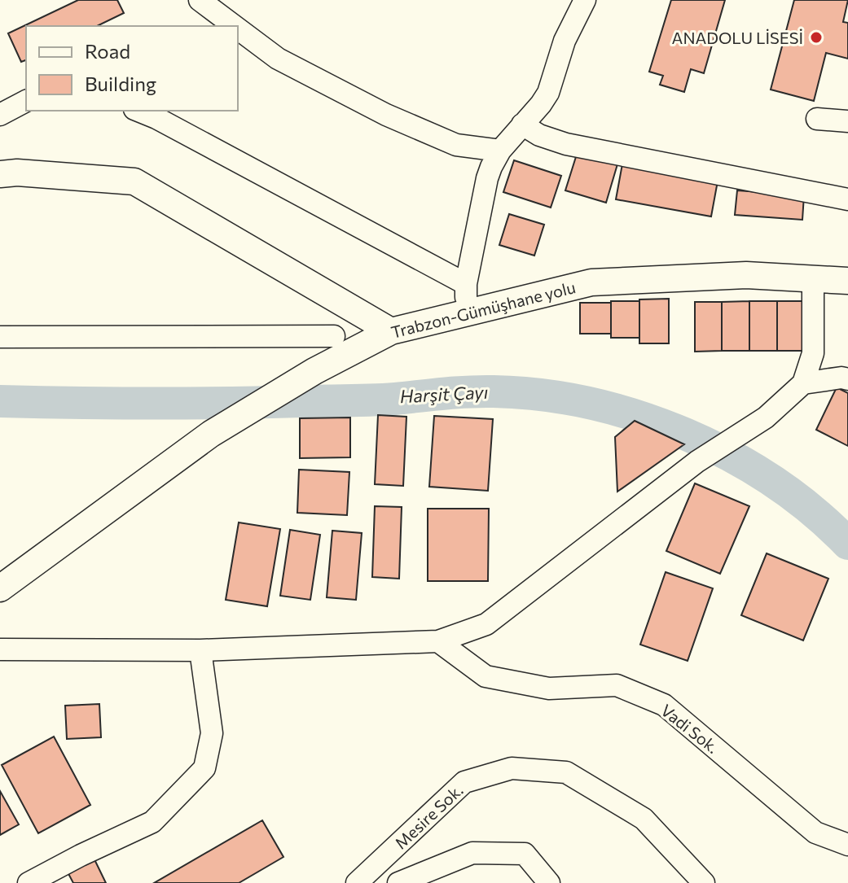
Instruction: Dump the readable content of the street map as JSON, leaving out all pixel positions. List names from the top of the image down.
{
  "streets": {
    "main road": ["Trabzon-Gümüşhane yolu"],
    "street": ["Vadi Sok.", "Mesire Sok."]
  },
  "water": ["Harşit Çayı"],
  "places": ["ANADOLU LİSESİ"],
  "legend": ["Road", "Building"]
}
